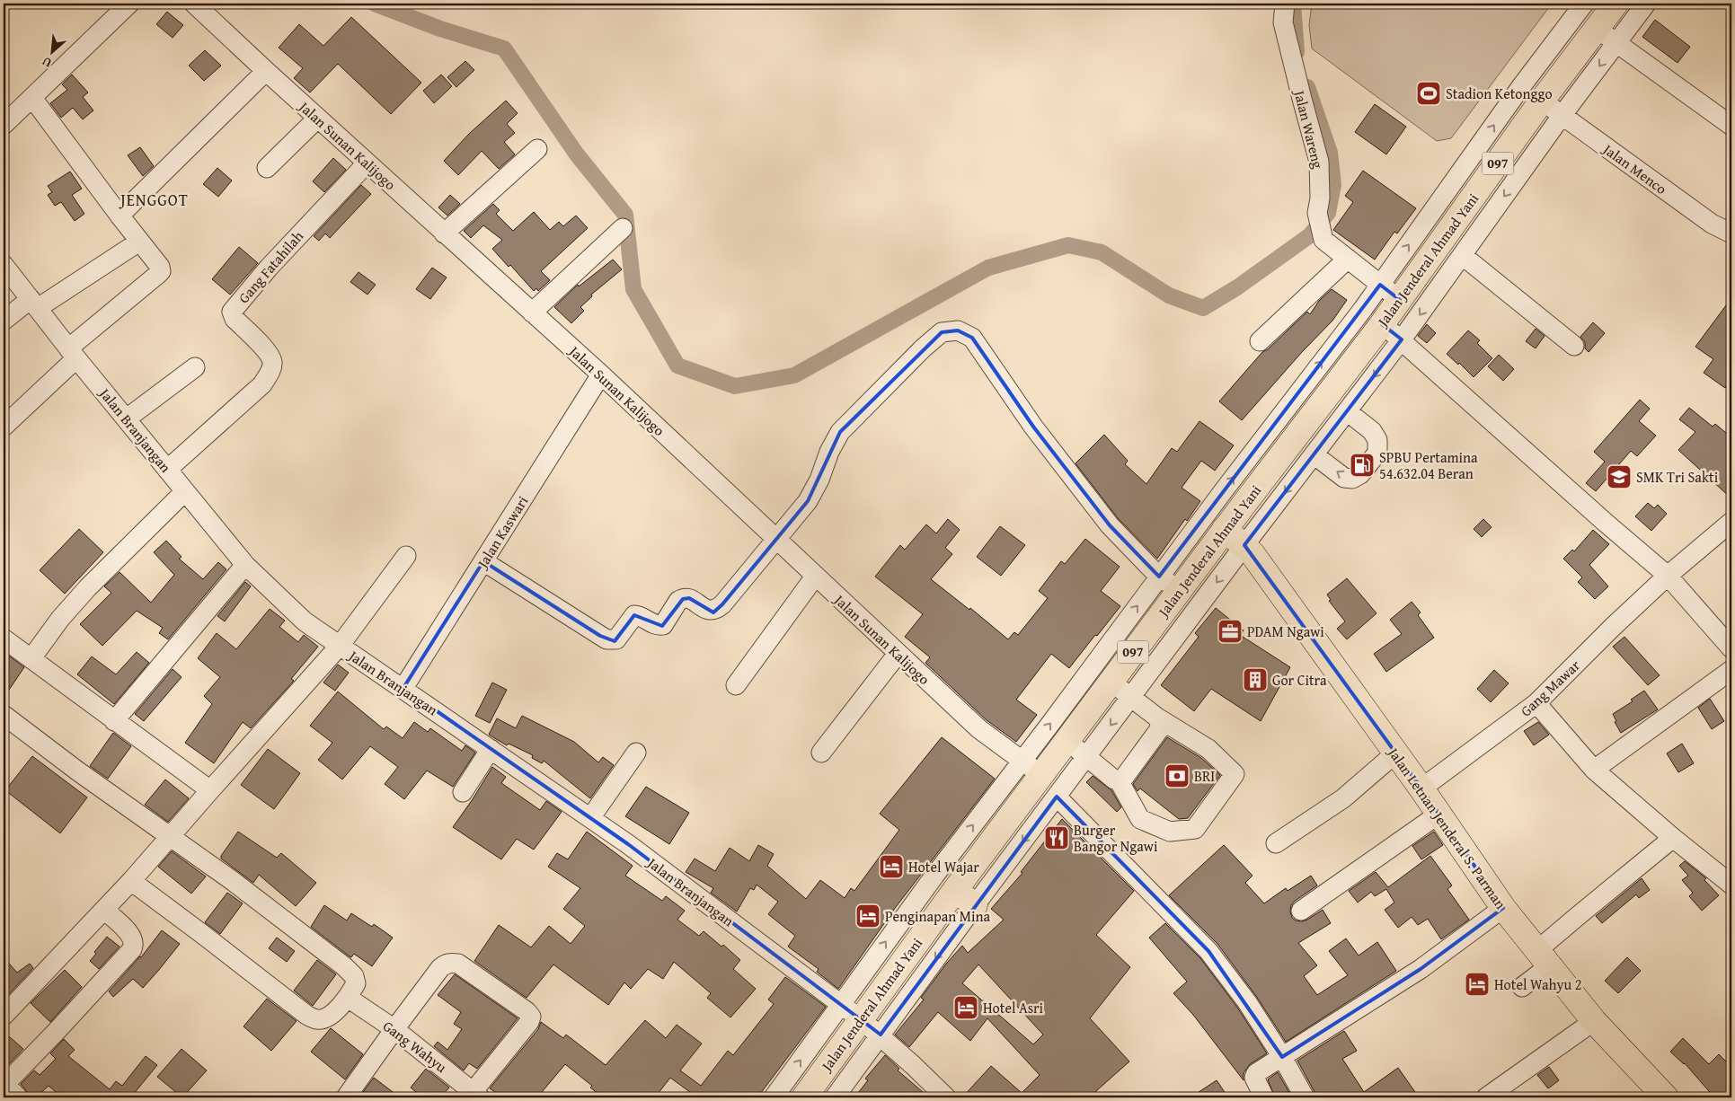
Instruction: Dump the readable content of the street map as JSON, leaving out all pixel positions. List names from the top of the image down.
{
  "streets": {
    "main road": ["097", "Jalan Jenderal Ahmad Yani", "Jalan Letnan Jenderal S. Parman"],
    "street": [
      "Jalan Wareng",
      "Jalan Sunan Kalijogo",
      "Jalan Menco",
      "Gang Fatahilah",
      "Jalan Branjangan",
      "Jalan Kaswari",
      "Gang Mawar",
      "Gang Wahyu"
    ]
  },
  "crossings": [
    ["Jalan Wareng", "Jalan Jenderal Ahmad Yani"],
    ["Jalan Sunan Kalijogo", "Jalan Jenderal Ahmad Yani"],
    ["Jalan Sunan Kalijogo", "Gang Fatahilah"],
    ["Jalan Sunan Kalijogo", "Jalan Kaswari"],
    ["Jalan Menco", "Jalan Jenderal Ahmad Yani"],
    ["Jalan Jenderal Ahmad Yani", "Jalan Branjangan"],
    ["Jalan Jenderal Ahmad Yani", "Jalan Letnan Jenderal S. Parman"],
    ["Gang Fatahilah", "Jalan Branjangan"],
    ["Jalan Branjangan", "Jalan Kaswari"],
    ["Gang Mawar", "Jalan Letnan Jenderal S. Parman"]
  ],
  "districts": ["JENGGOT"],
  "places": {
    "sports": ["Stadion Ketonggo"],
    "fuel station": ["SPBU Pertamina 54.632.04 Beran"],
    "school or university": ["SMK Tri Sakti"],
    "office": ["PDAM Ngawi"],
    "building": ["Gor Citra"],
    "bank": ["BRI"],
    "restaurant": ["Burger Bangor Ngawi"],
    "hotel": [
      "Hotel Wajar",
      "Penginapan Mina",
      "Hotel Wahyu 2",
      "Hotel Asri"
    ]
  },
  "north": "bottom left"
}
